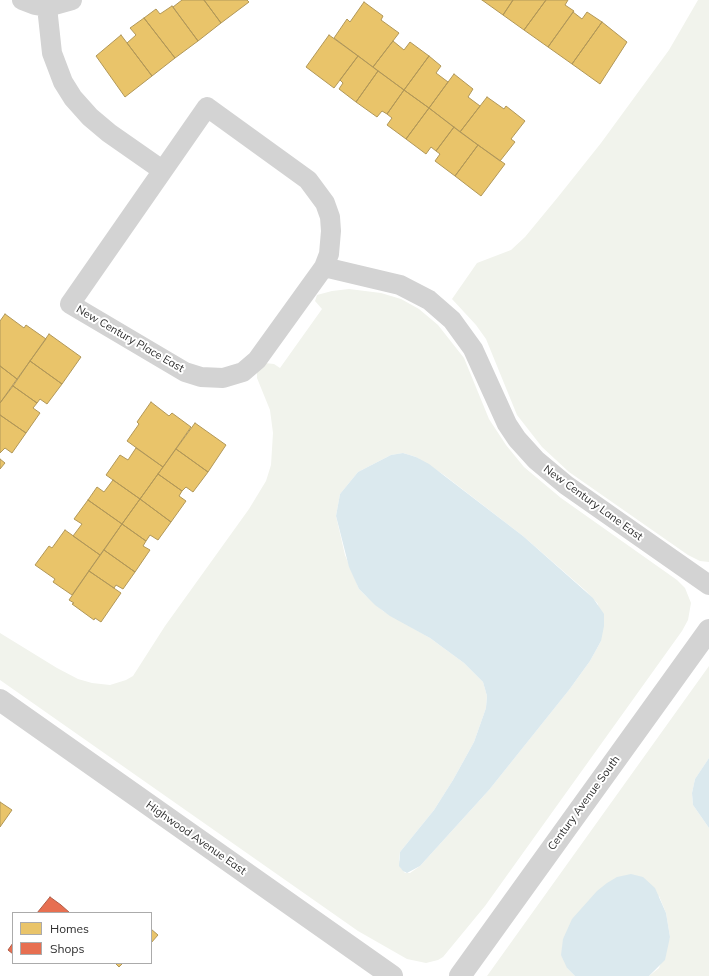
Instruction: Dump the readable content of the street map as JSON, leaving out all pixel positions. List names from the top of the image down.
{
  "streets": {
    "street": [
      "New Century Place East",
      "New Century Lane East",
      "Century Avenue South",
      "Highwood Avenue East"
    ]
  },
  "crossings": [
    ["New Century Place East", "New Century Lane East"]
  ],
  "legend": ["Homes", "Shops"]
}
